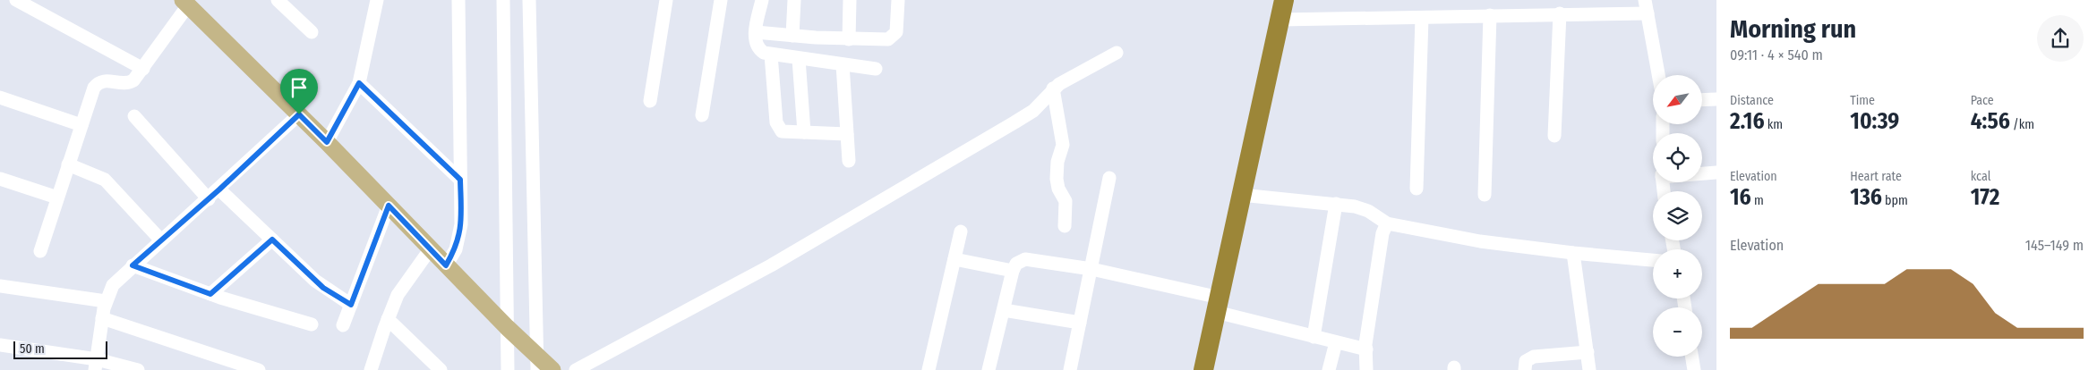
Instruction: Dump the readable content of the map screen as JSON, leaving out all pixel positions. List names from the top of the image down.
{
  "scale_bar": "50 m",
  "north": "bottom left",
  "page": {
    "heading": ["Morning run", "09:11 · 4 × 540 m"],
    "map_buttons": ["+", "−"],
    "stats": [
      ["Distance", "2.16 km"],
      ["Time", "10:39"],
      ["Pace", "4:56 /km"],
      ["Elevation", "16 m"],
      ["Heart rate", "136 bpm"],
      ["kcal", "172"]
    ],
    "chart": ["Elevation", "145–149 m"],
    "scale": "50 m"
  }
}
